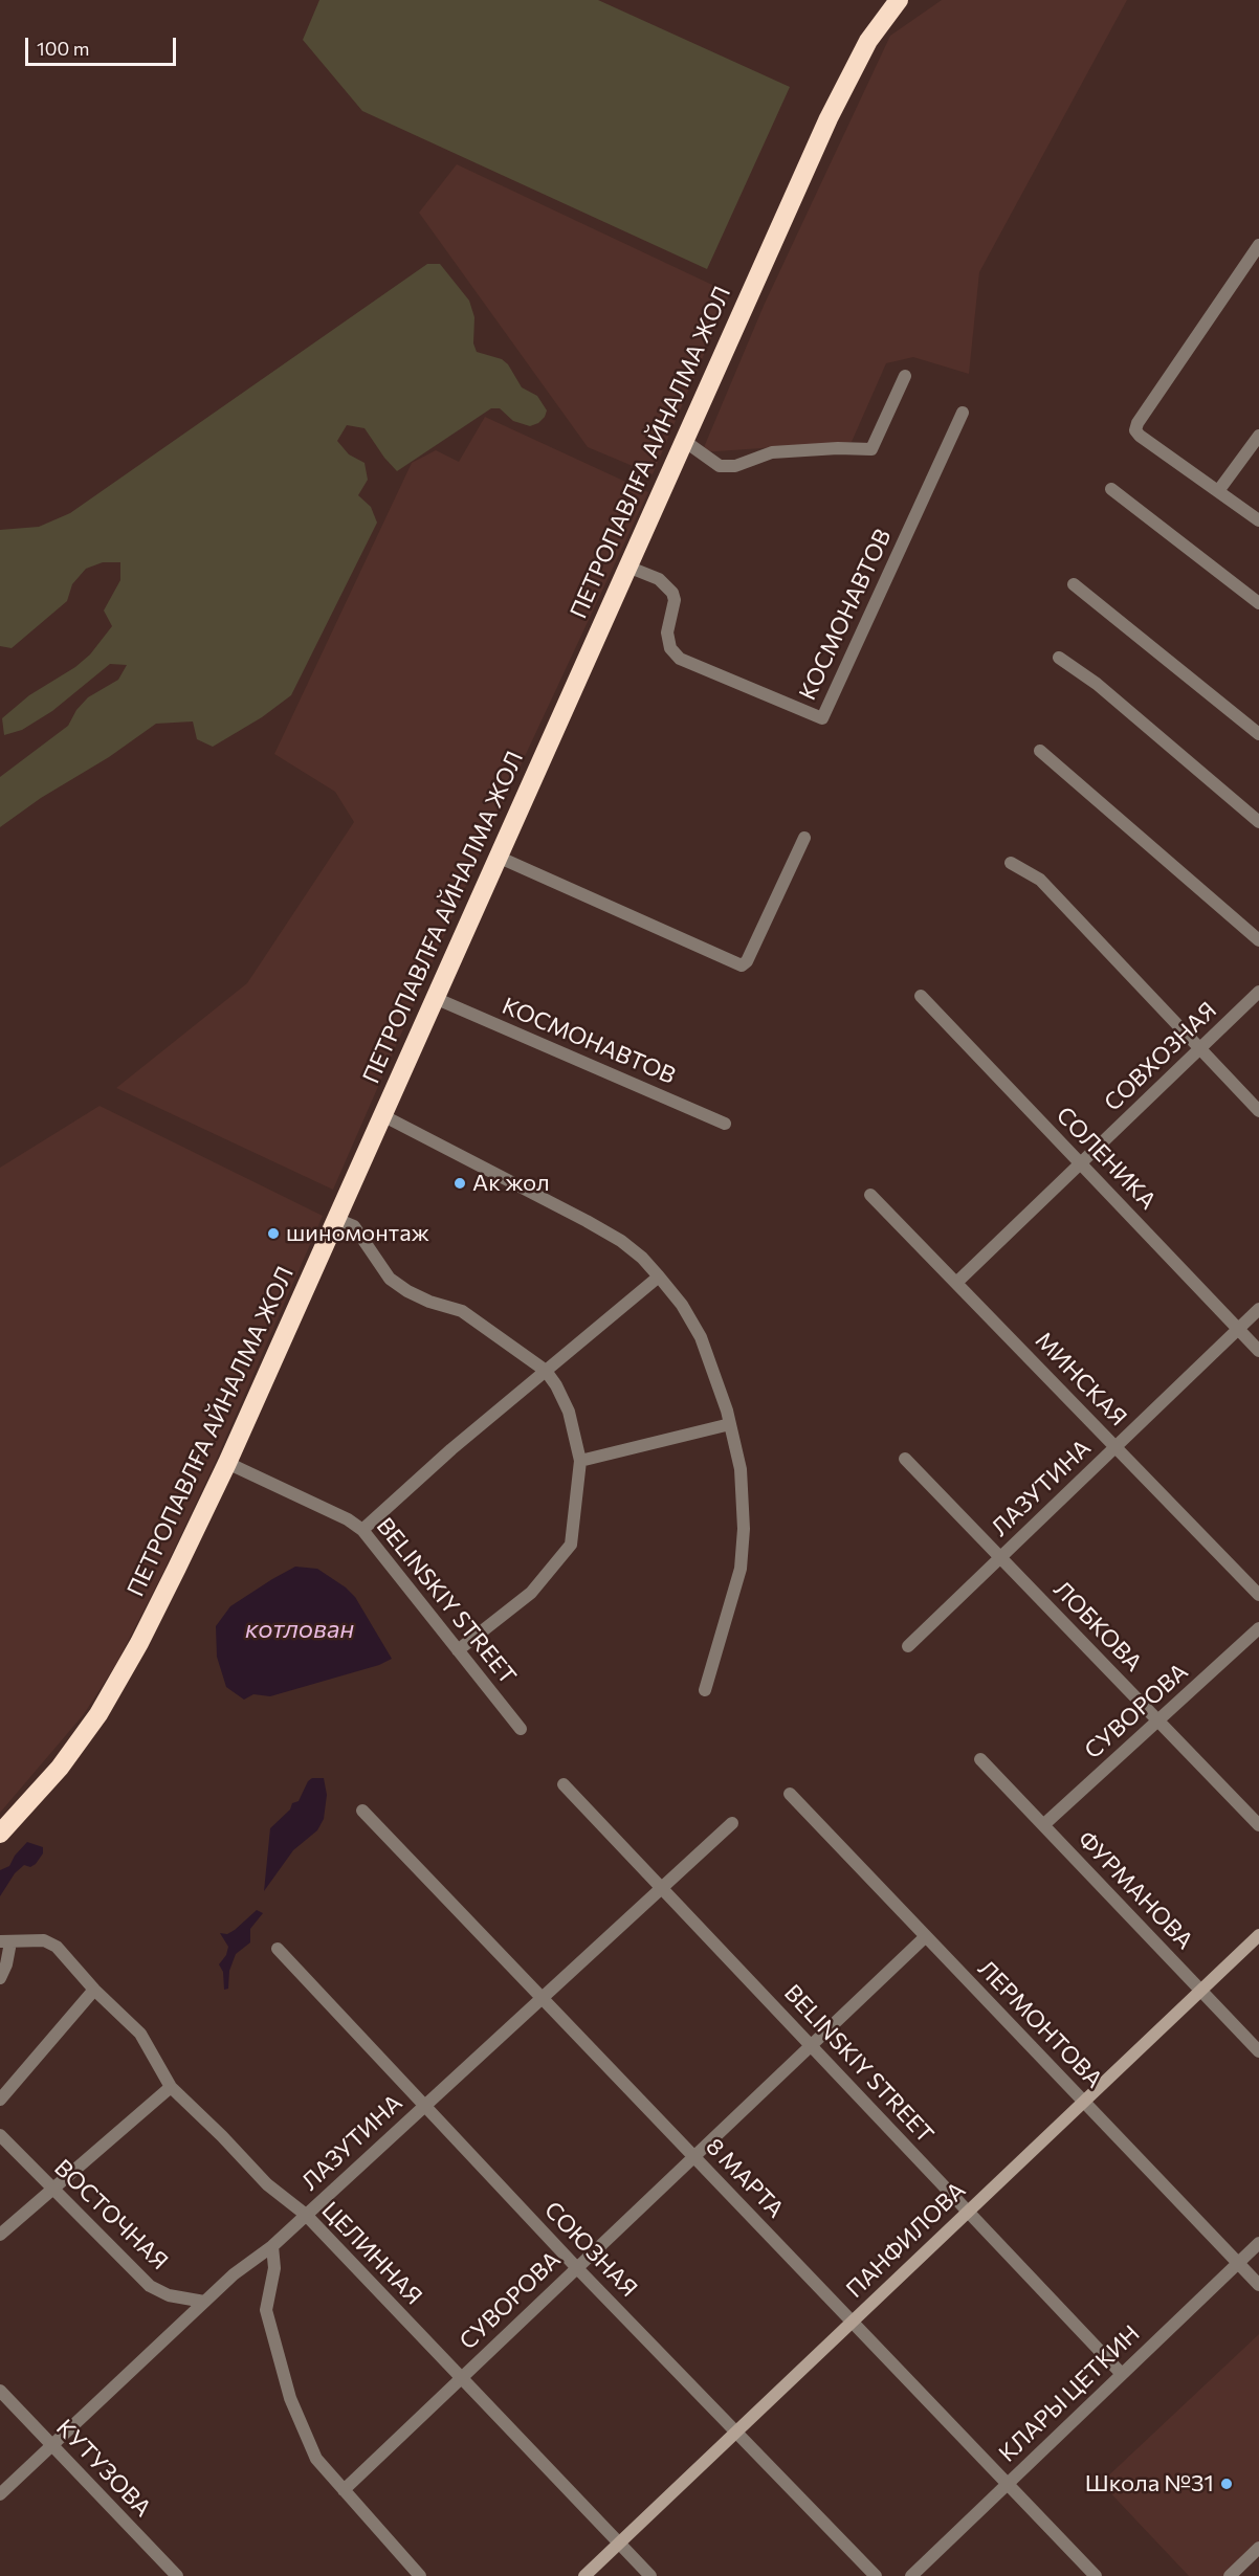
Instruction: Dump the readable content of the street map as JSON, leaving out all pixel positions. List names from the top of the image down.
{
  "streets": {
    "highway": ["ПЕТРОПАВЛҒА АЙНАЛМА ЖОЛ"],
    "street": [
      "КОСМОНАВТОВ",
      "СОВХОЗНАЯ",
      "СОЛЕНИКА",
      "МИНСКАЯ",
      "ЛАЗУТИНА",
      "BELINSKIY STREET",
      "ЛОБКОВА",
      "СУВОРОВА",
      "ФУРМАНОВА",
      "ЛЕРМОНТОВА",
      "8 МАРТА",
      "ВОСТОЧНАЯ",
      "ПАНФИЛОВА",
      "СОЮЗНАЯ",
      "ЦЕЛИННАЯ",
      "КЛАРЫ ЦЕТКИН",
      "КУТУЗОВА"
    ]
  },
  "crossings": [
    ["ПЕТРОПАВЛҒА АЙНАЛМА ЖОЛ", "КОСМОНАВТОВ"],
    ["ПЕТРОПАВЛҒА АЙНАЛМА ЖОЛ", "BELINSKIY STREET"],
    ["СОВХОЗНАЯ", "СОЛЕНИКА"],
    ["СОВХОЗНАЯ", "МИНСКАЯ"],
    ["СОЛЕНИКА", "ЛАЗУТИНА"],
    ["МИНСКАЯ", "ЛАЗУТИНА"],
    ["ЛАЗУТИНА", "BELINSKIY STREET"],
    ["ЛАЗУТИНА", "ЛОБКОВА"],
    ["ЛАЗУТИНА", "8 МАРТА"],
    ["ЛАЗУТИНА", "ВОСТОЧНАЯ"],
    ["ЛАЗУТИНА", "СОЮЗНАЯ"],
    ["ЛАЗУТИНА", "ЦЕЛИННАЯ"],
    ["ЛАЗУТИНА", "КУТУЗОВА"],
    ["BELINSKIY STREET", "СУВОРОВА"],
    ["BELINSKIY STREET", "ПАНФИЛОВА"],
    ["BELINSKIY STREET", "КЛАРЫ ЦЕТКИН"],
    ["ЛОБКОВА", "СУВОРОВА"],
    ["СУВОРОВА", "ФУРМАНОВА"],
    ["СУВОРОВА", "ЛЕРМОНТОВА"],
    ["СУВОРОВА", "8 МАРТА"],
    ["СУВОРОВА", "СОЮЗНАЯ"],
    ["СУВОРОВА", "ЦЕЛИННАЯ"],
    ["ФУРМАНОВА", "ПАНФИЛОВА"],
    ["ЛЕРМОНТОВА", "ПАНФИЛОВА"],
    ["ЛЕРМОНТОВА", "КЛАРЫ ЦЕТКИН"],
    ["8 МАРТА", "ПАНФИЛОВА"],
    ["8 МАРТА", "КЛАРЫ ЦЕТКИН"],
    ["ПАНФИЛОВА", "СОЮЗНАЯ"],
    ["ПАНФИЛОВА", "ЦЕЛИННАЯ"]
  ],
  "water": ["котлован"],
  "places": ["Ак жол", "шиномонтаж", "Школа №31"],
  "scale_bar": "100 m"
}
